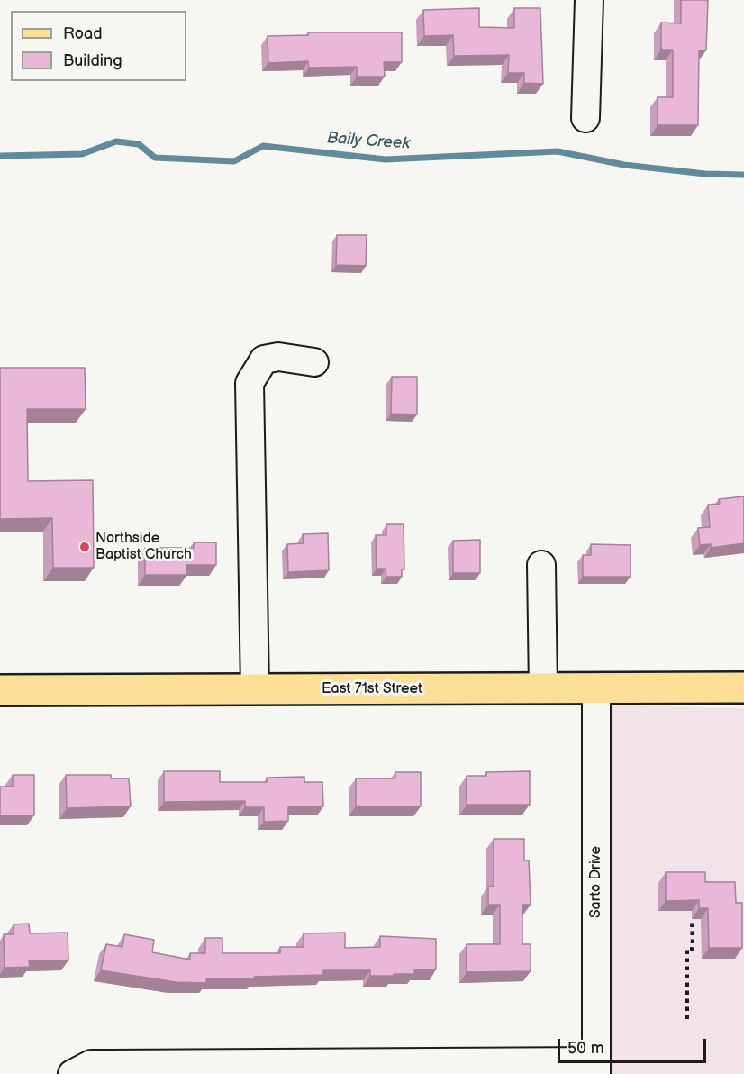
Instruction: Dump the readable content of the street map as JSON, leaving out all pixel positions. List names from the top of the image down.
{
  "streets": {
    "main road": ["East 71st Street"],
    "street": ["Sarto Drive"]
  },
  "crossings": [
    ["East 71st Street", "Sarto Drive"]
  ],
  "water": ["Baily Creek"],
  "places": ["Northside Baptist Church"],
  "legend": ["Road", "Building"],
  "scale_bar": "50 m"
}
